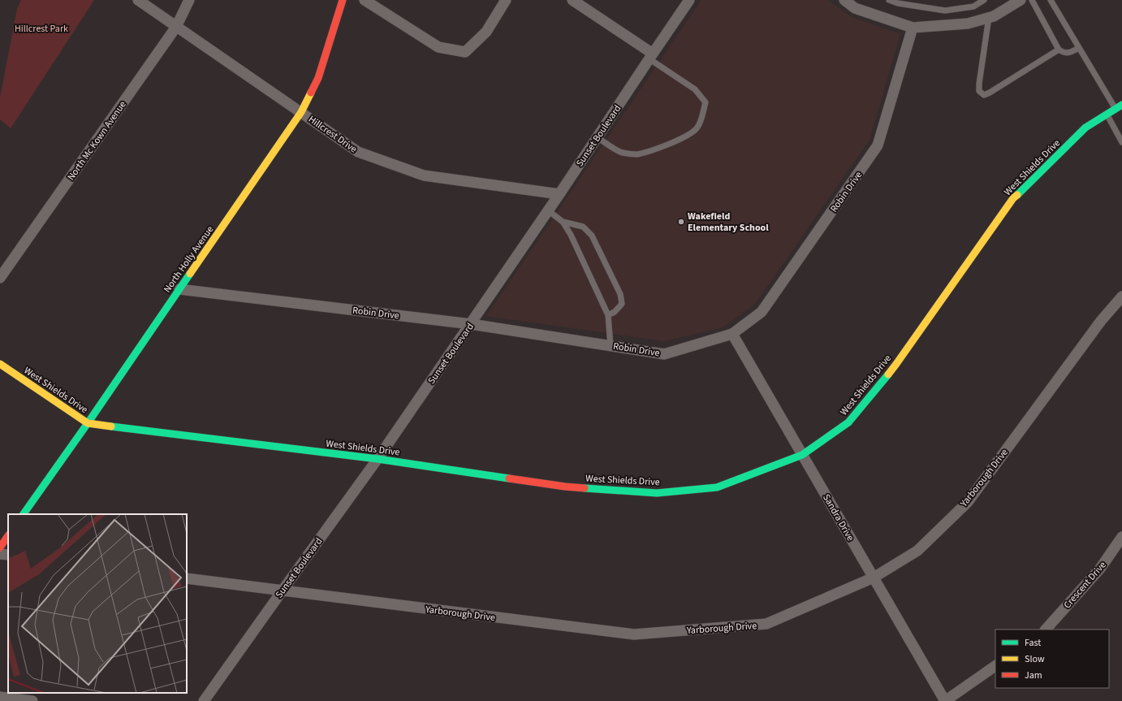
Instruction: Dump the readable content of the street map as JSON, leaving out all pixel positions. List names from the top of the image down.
{
  "streets": {
    "street": [
      "Hillcrest Drive",
      "Sunset Boulevard",
      "North Mc Kown Avenue",
      "West Shields Drive",
      "Robin Drive",
      "North Holly Avenue",
      "Yarborough Drive",
      "Sandra Drive",
      "Crescent Drive"
    ]
  },
  "crossings": [
    ["Hillcrest Drive", "Sunset Boulevard"],
    ["Hillcrest Drive", "North Mc Kown Avenue"],
    ["Hillcrest Drive", "North Holly Avenue"],
    ["Sunset Boulevard", "West Shields Drive"],
    ["Sunset Boulevard", "Robin Drive"],
    ["Sunset Boulevard", "Yarborough Drive"],
    ["West Shields Drive", "North Holly Avenue"],
    ["West Shields Drive", "Sandra Drive"],
    ["Robin Drive", "North Holly Avenue"],
    ["Robin Drive", "Sandra Drive"],
    ["Yarborough Drive", "Sandra Drive"]
  ],
  "parks": ["Hillcrest Park"],
  "places": ["Wakefield Elementary School"],
  "legend": ["Fast", "Slow", "Jam"]
}
